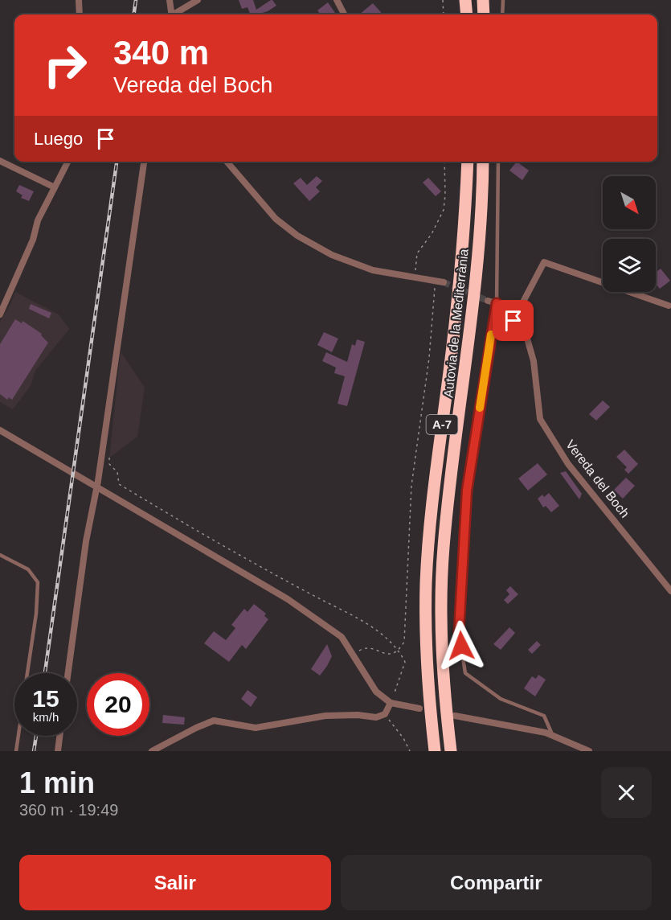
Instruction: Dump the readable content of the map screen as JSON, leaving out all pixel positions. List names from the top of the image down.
{
  "streets": {
    "highway": ["Autovia de la Mediterrània", "A-7"],
    "street": ["Vereda del Boch"]
  },
  "north": "bottom right",
  "page": {
    "turn": ["340 m", "Vereda del Boch"],
    "then": "Luego",
    "speed": "15 km/h",
    "limit": "20",
    "heading": ["1 min", "360 m · 19:49"],
    "buttons": ["Salir", "Compartir"]
  }
}
